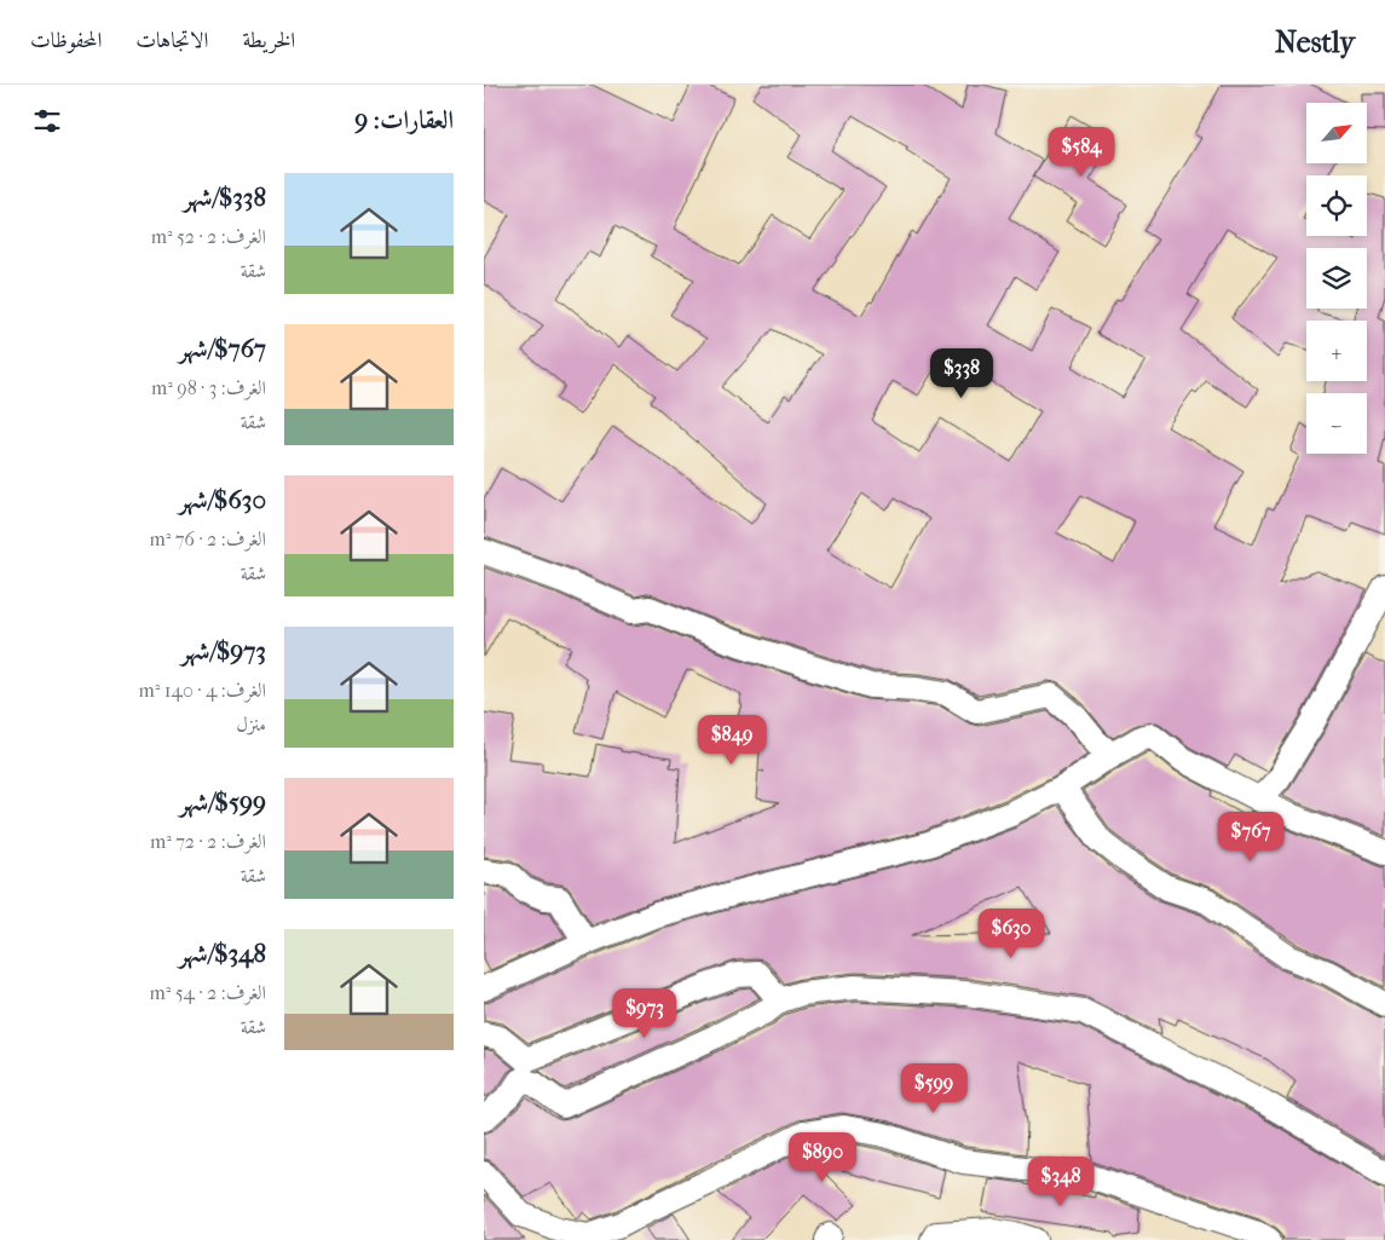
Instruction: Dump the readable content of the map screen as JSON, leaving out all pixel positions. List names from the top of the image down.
{
  "north": "top right",
  "page": {
    "header": "Nestly",
    "nav": ["الخريطة", "الاتجاهات", "المحفوظات"],
    "heading": "العقارات: 9",
    "map_buttons": ["+", "−"],
    "price": [
      "$584",
      "$338",
      "$849",
      "$767",
      "$630",
      "$973",
      "$599",
      "$890",
      "$348"
    ],
    "list": [
      {
        "name": "$338/شهر",
        "note": "الغرف: 2 · 52 m² · شقة"
      },
      {
        "name": "$767/شهر",
        "note": "الغرف: 3 · 98 m² · شقة"
      },
      {
        "name": "$630/شهر",
        "note": "الغرف: 2 · 76 m² · شقة"
      },
      {
        "name": "$973/شهر",
        "note": "الغرف: 4 · 140 m² · منزل"
      },
      {
        "name": "$599/شهر",
        "note": "الغرف: 2 · 72 m² · شقة"
      },
      {
        "name": "$348/شهر",
        "note": "الغرف: 2 · 54 m² · شقة"
      }
    ]
  }
}
